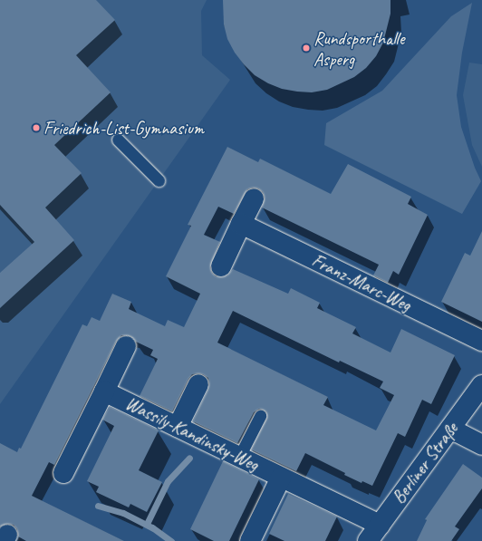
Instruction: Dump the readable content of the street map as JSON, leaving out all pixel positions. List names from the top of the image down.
{
  "streets": {
    "street": ["Franz-Marc-Weg", "Wassily-Kandinsky-Weg", "Berliner Straße"]
  },
  "crossings": [
    ["Wassily-Kandinsky-Weg", "Berliner Straße"]
  ],
  "places": ["Rundsporthalle Asperg", "Friedrich-List-Gymnasium"]
}
